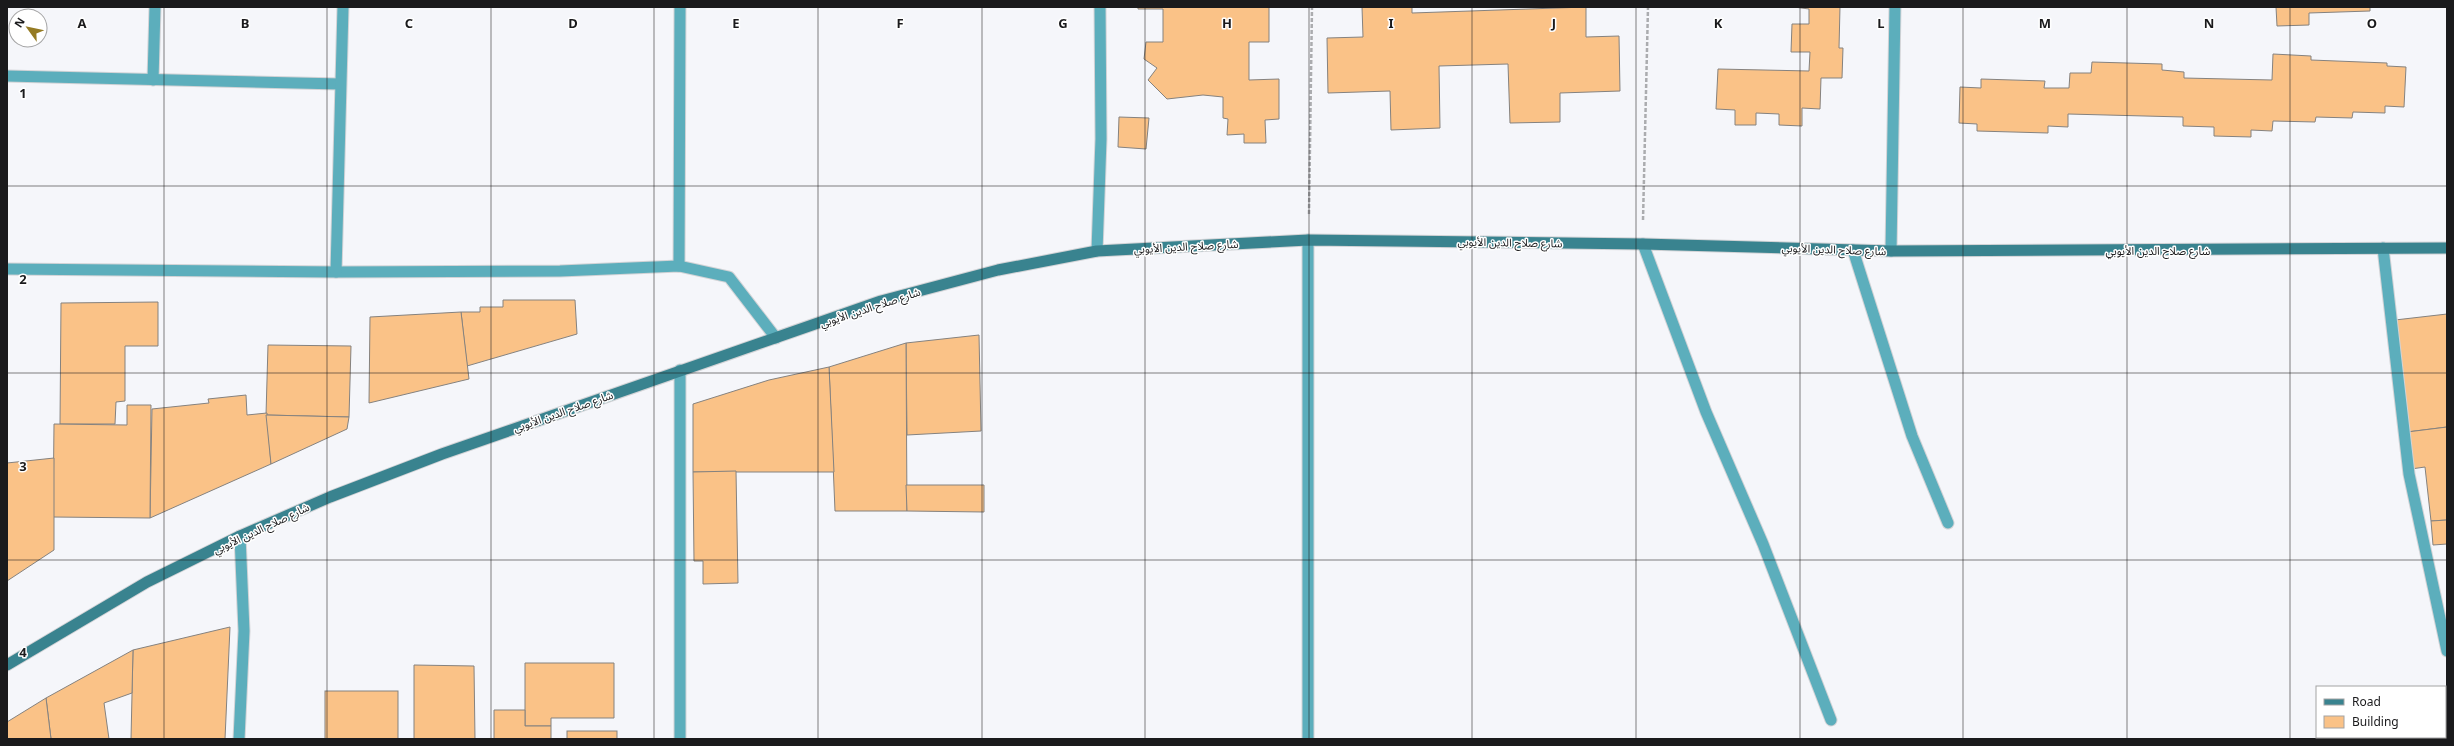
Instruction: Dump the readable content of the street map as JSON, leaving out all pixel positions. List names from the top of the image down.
{
  "streets": {
    "main road": ["شارع صلاح الدين الأيوبي"]
  },
  "legend": ["Road", "Building"],
  "north": "top left",
  "grid": {
    "columns": [
      "A",
      "B",
      "C",
      "D",
      "E",
      "F",
      "G",
      "H",
      "I",
      "J",
      "K",
      "L",
      "M",
      "N",
      "O"
    ],
    "rows": [
      "1",
      "2",
      "3",
      "4"
    ]
  }
}
